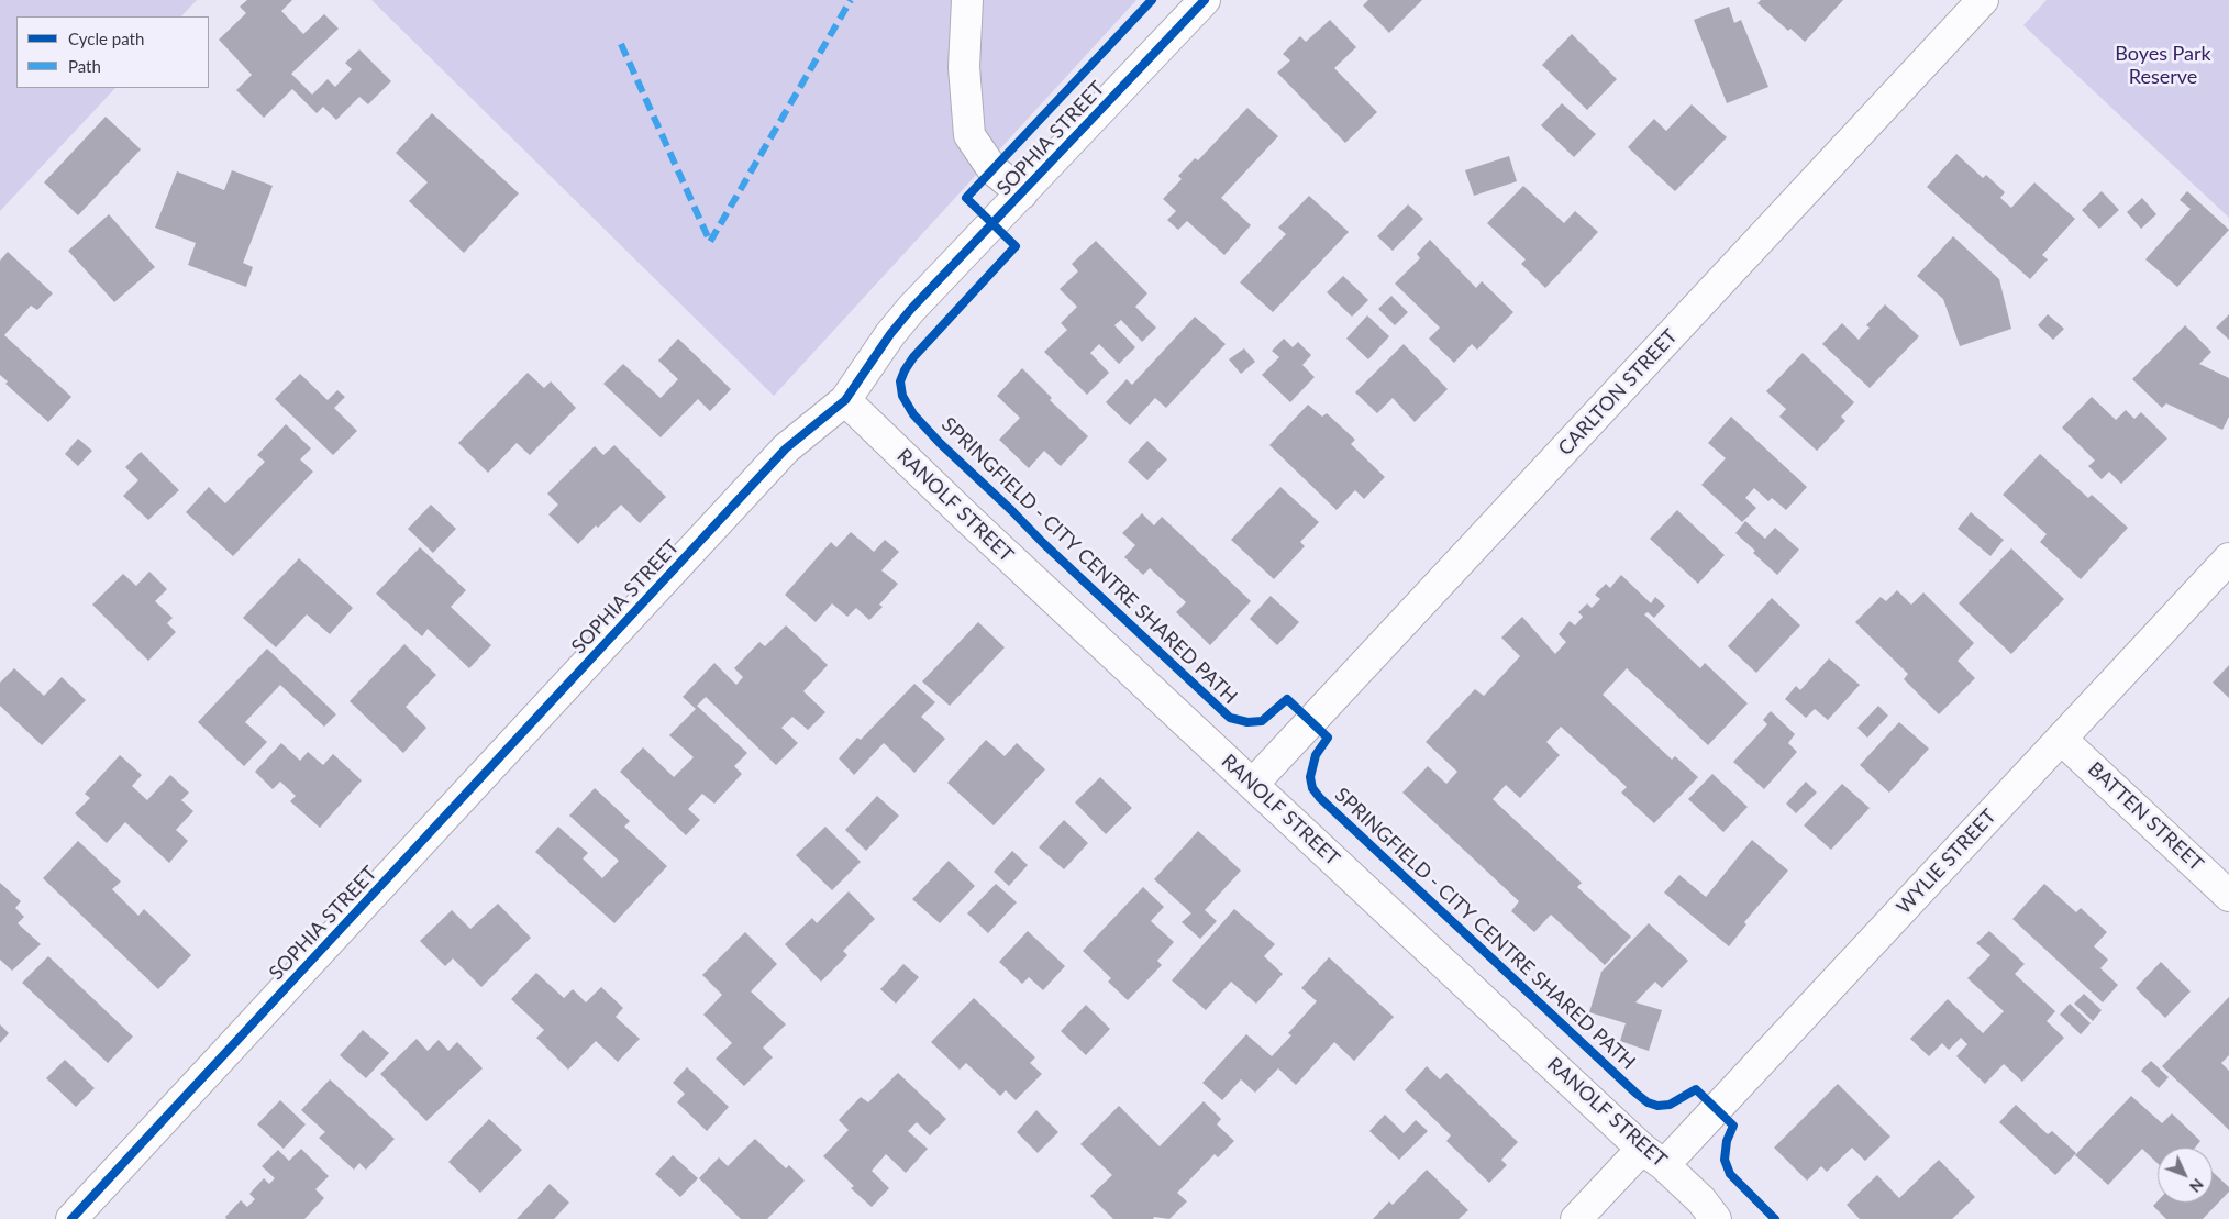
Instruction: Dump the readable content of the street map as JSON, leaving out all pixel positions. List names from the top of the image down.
{
  "streets": {
    "street": [
      "SOPHIA STREET",
      "CARLTON STREET",
      "RANOLF STREET",
      "BATTEN STREET",
      "WYLIE STREET"
    ],
    "cycle path": ["SPRINGFIELD - CITY CENTRE SHARED PATH"]
  },
  "crossings": [
    ["SOPHIA STREET", "RANOLF STREET"],
    ["CARLTON STREET", "RANOLF STREET"],
    ["RANOLF STREET", "WYLIE STREET"],
    ["BATTEN STREET", "WYLIE STREET"]
  ],
  "parks": ["Boyes Park Reserve"],
  "legend": ["Cycle path", "Path"],
  "north": "bottom right"
}
